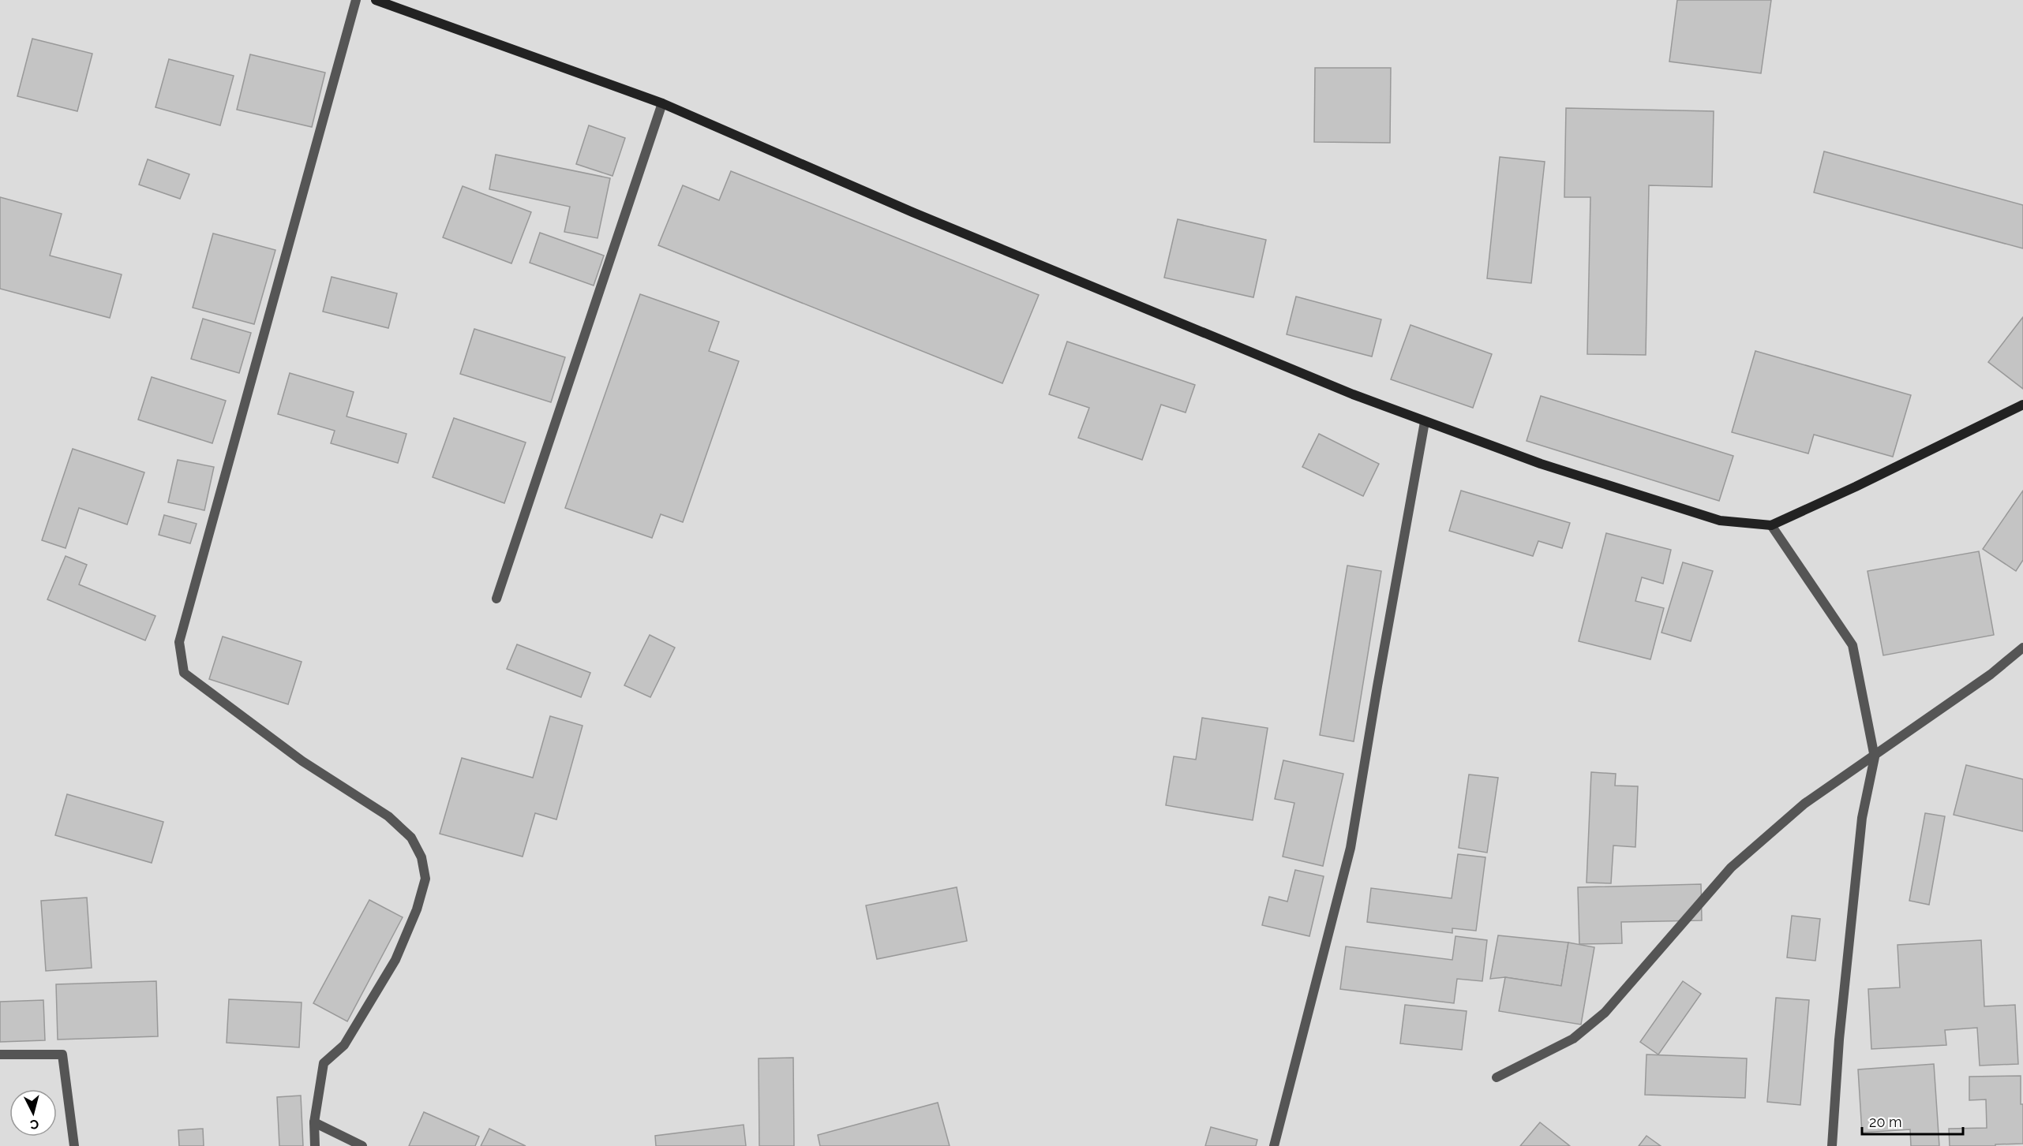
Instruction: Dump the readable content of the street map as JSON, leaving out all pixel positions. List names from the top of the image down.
{
  "scale_bar": "20 m",
  "north": "bottom"
}
